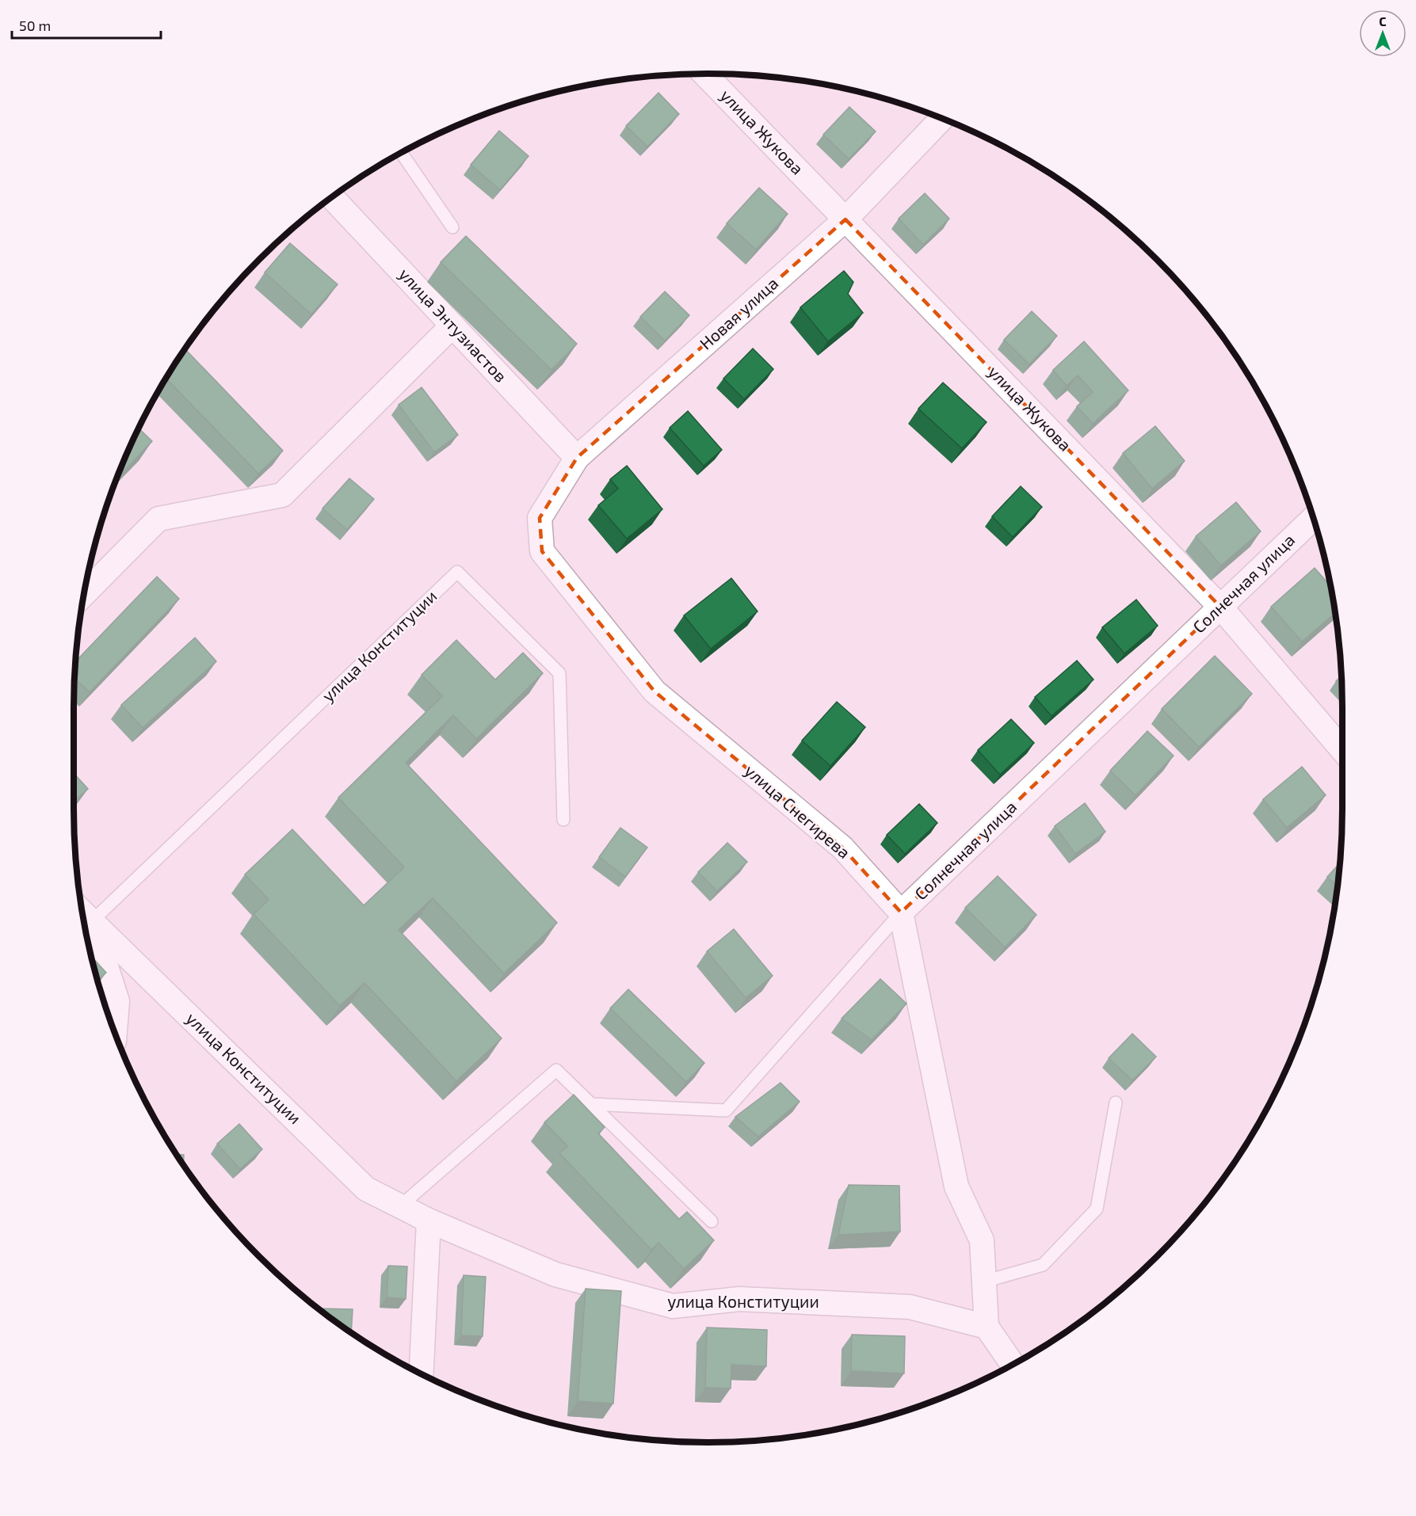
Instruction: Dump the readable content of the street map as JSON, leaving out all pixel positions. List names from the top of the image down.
{
  "streets": {
    "street": [
      "улица Жукова",
      "Новая улица",
      "улица Энтузиастов",
      "Солнечная улица",
      "улица Конституции",
      "улица Снегирева"
    ]
  },
  "crossings": [
    ["улица Жукова", "Новая улица"],
    ["улица Жукова", "Солнечная улица"],
    ["Новая улица", "улица Энтузиастов"],
    ["Новая улица", "улица Снегирева"],
    ["Солнечная улица", "улица Снегирева"]
  ],
  "scale_bar": "50 m",
  "north": "top"
}
